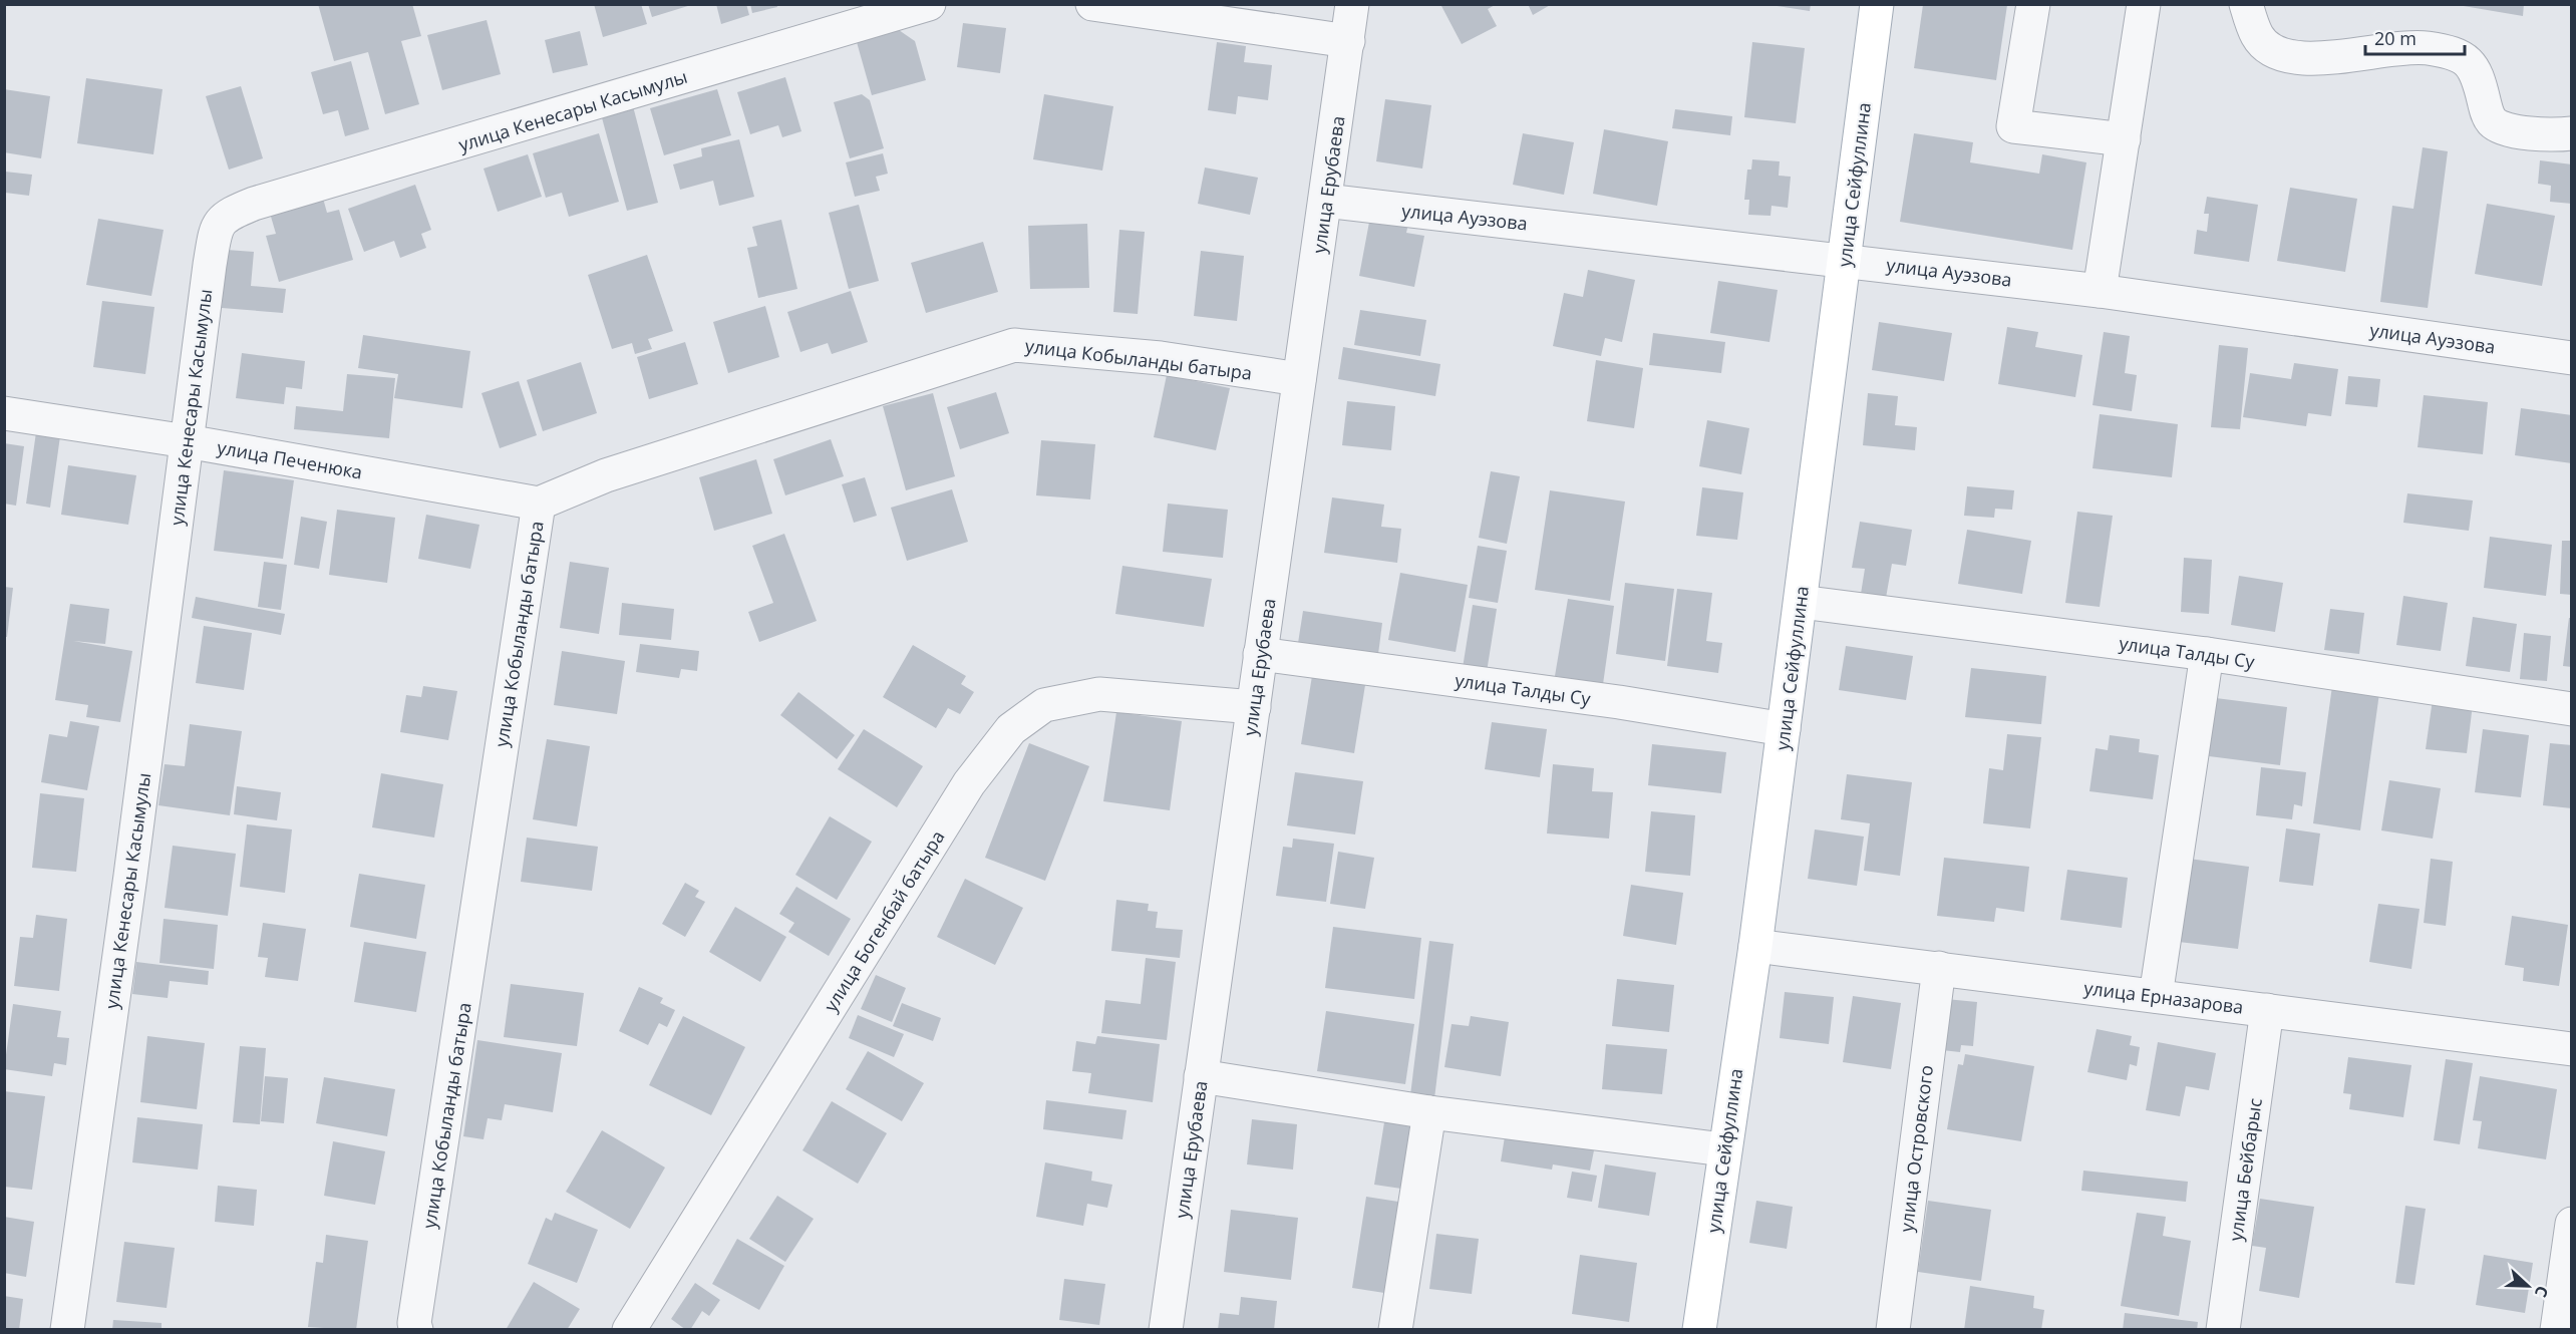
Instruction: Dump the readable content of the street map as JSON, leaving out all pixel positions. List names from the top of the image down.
{
  "streets": {
    "main road": ["улица Сейфуллина"],
    "street": [
      "улица Кенесары Касымулы",
      "улица Ерубаева",
      "улица Ауэзова",
      "улица Кобыланды батыра",
      "улица Печенюка",
      "улица Талды Су",
      "улица Богенбай батыра",
      "улица Ерназарова",
      "улица Островского",
      "улица Бейбарыс"
    ]
  },
  "crossings": [
    ["улица Кенесары Касымулы", "улица Печенюка"],
    ["улица Ерубаева", "улица Ауэзова"],
    ["улица Ерубаева", "улица Кобыланды батыра"],
    ["улица Ерубаева", "улица Талды Су"],
    ["улица Ерубаева", "улица Богенбай батыра"],
    ["улица Сейфуллина", "улица Ауэзова"],
    ["улица Сейфуллина", "улица Талды Су"],
    ["улица Сейфуллина", "улица Ерназарова"],
    ["улица Кобыланды батыра", "улица Печенюка"],
    ["улица Ерназарова", "улица Островского"],
    ["улица Ерназарова", "улица Бейбарыс"]
  ],
  "scale_bar": "20 m",
  "north": "right"
}
